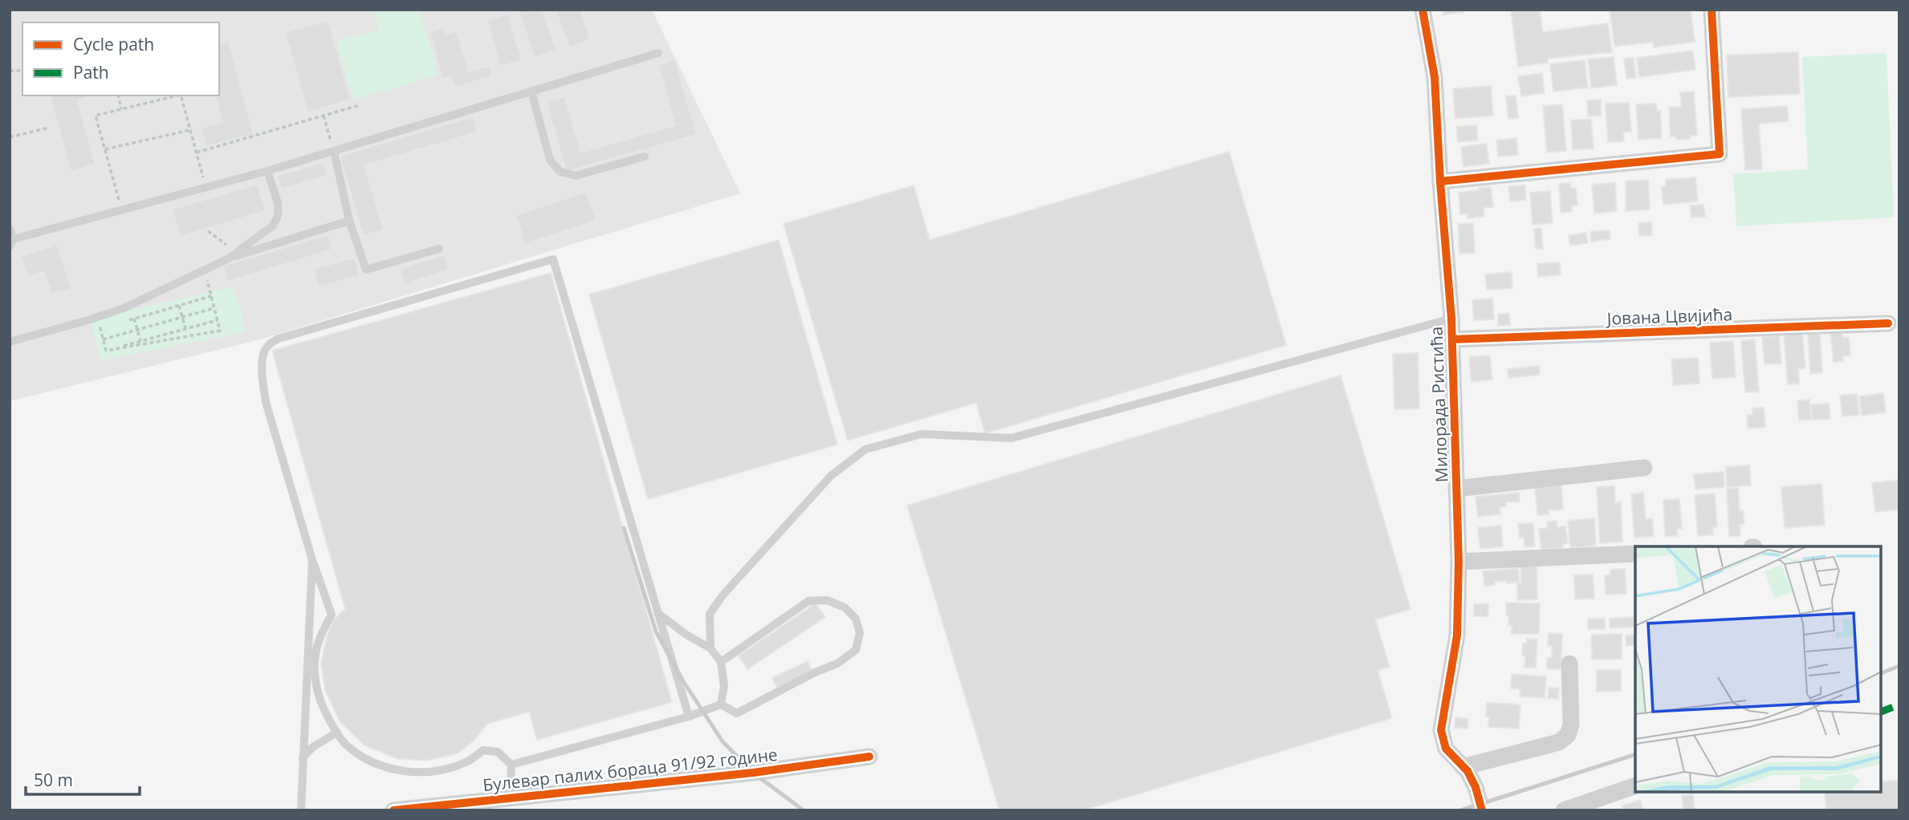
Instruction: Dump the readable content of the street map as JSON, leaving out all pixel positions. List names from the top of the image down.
{
  "streets": {
    "street": ["Јована Цвијића", "Милорада Ристића", "Булевар палих бораца 91/92 године"]
  },
  "crossings": [
    ["Јована Цвијића", "Милорада Ристића"]
  ],
  "legend": ["Cycle path", "Path"],
  "scale_bar": "50 m"
}
